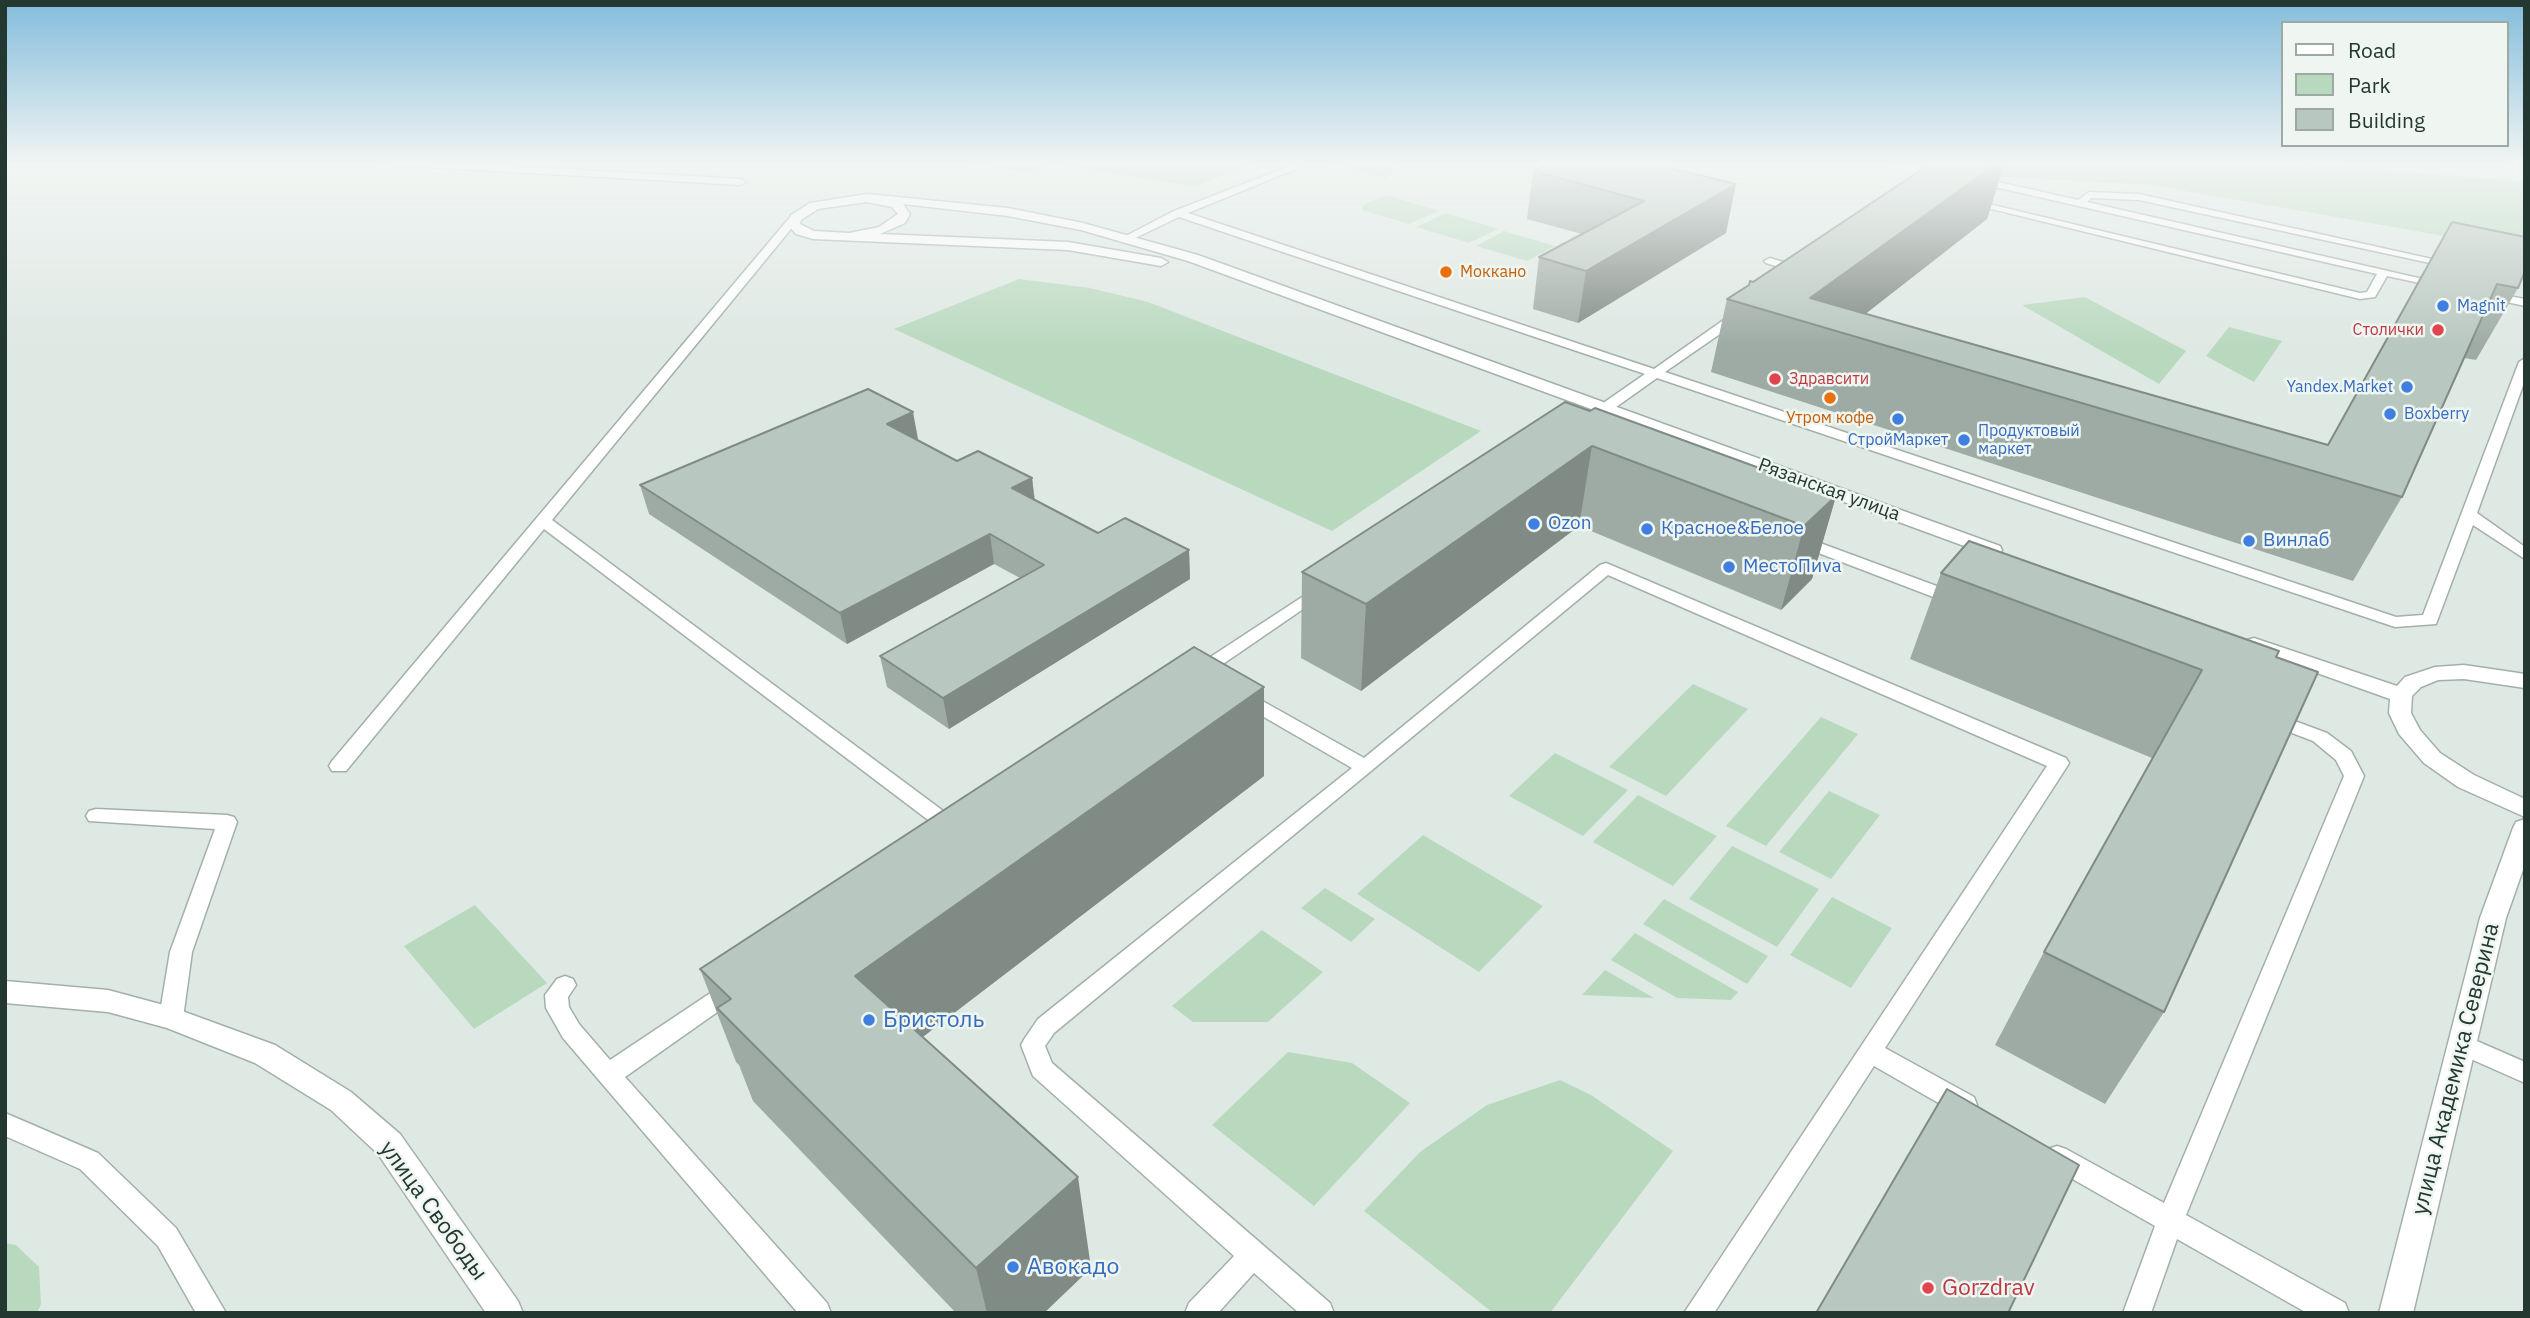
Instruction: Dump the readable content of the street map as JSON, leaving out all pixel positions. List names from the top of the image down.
{
  "streets": {
    "street": ["Рязанская улица", "улица Академика Северина", "улица Свободы"]
  },
  "places": [
    "Моккано",
    "Magnit",
    "Столички",
    "Здравсити",
    "Yandex.Market",
    "Утром кофе",
    "Boxberry",
    "СтройМаркет",
    "Продуктовый маркет",
    "Ozon",
    "Красное&Белое",
    "Винлаб",
    "МестоПиvа",
    "Бристоль",
    "Авокадо",
    "Gorzdrav"
  ],
  "legend": ["Road", "Park", "Building"]
}
